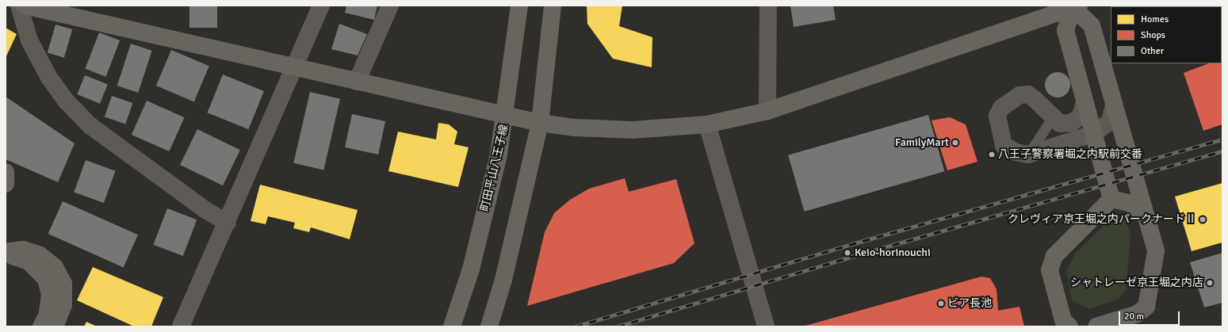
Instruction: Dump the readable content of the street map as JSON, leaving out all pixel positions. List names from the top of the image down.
{
  "streets": {
    "street": ["町田平山八王子線"]
  },
  "places": [
    "FamilyMart",
    "八王子警察署堀之内駅前交番",
    "クレヴィア京王堀之内パークナードⅡ",
    "Keio-horinouchi",
    "シャトレーゼ京王堀之内店",
    "ビア長池"
  ],
  "legend": ["Homes", "Shops", "Other"],
  "scale_bar": "20 m"
}
